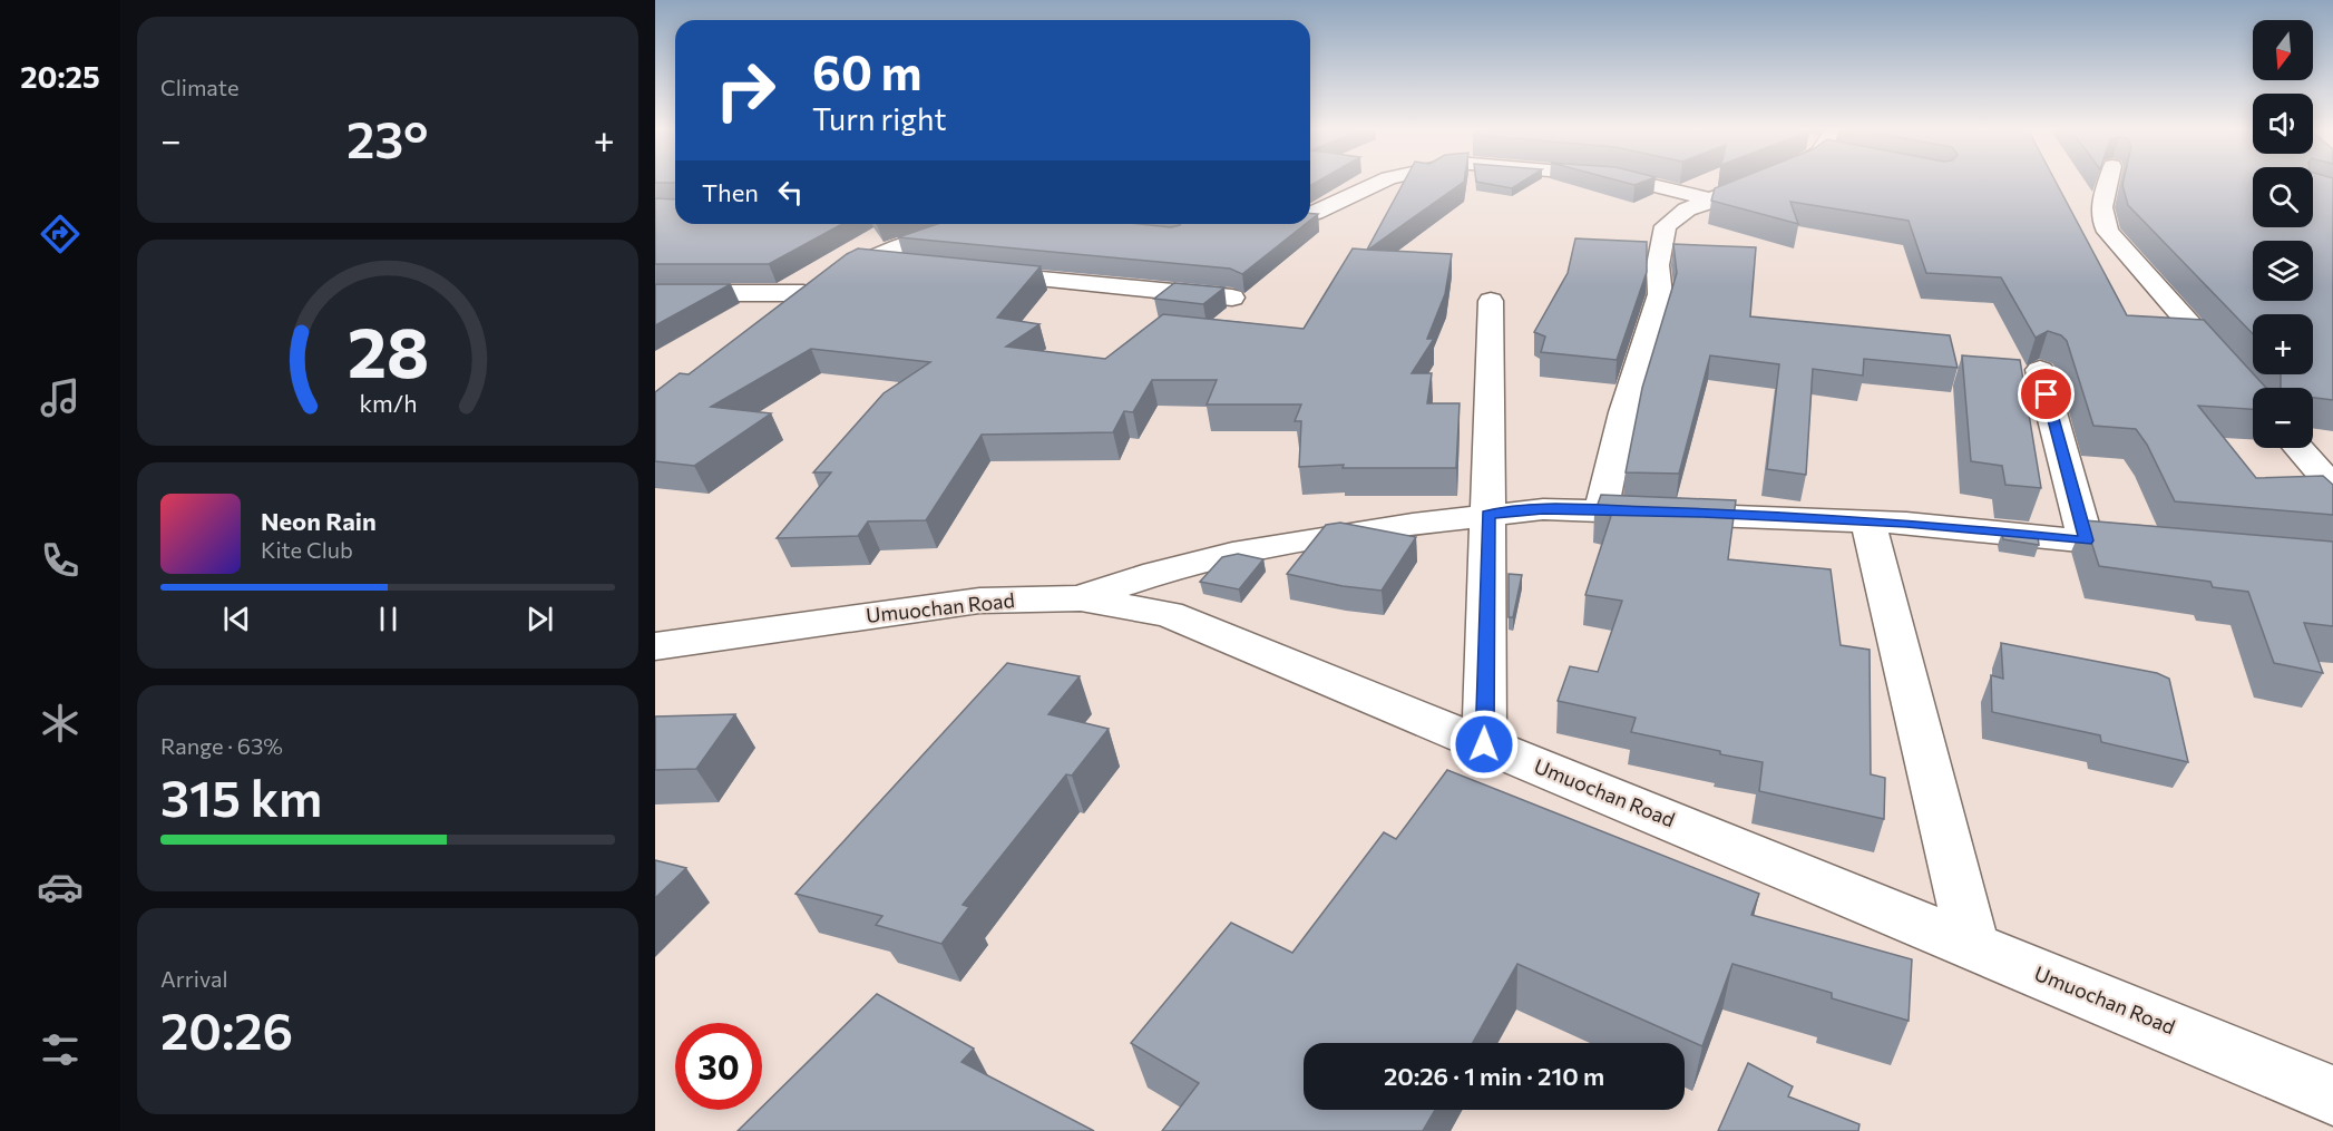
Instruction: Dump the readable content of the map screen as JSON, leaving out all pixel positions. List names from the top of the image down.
{
  "streets": {
    "street": ["Umuochan Road"]
  },
  "north": "bottom",
  "page": {
    "tabs": "20:25",
    "tile": [
      "Climate",
      ["Range · 63%", "315 km"],
      ["Arrival", "20:26"]
    ],
    "map_buttons": ["+", "−"],
    "turn": ["60 m", "Turn right"],
    "heat": ["−", "23°", "+"],
    "then": "Then",
    "song": ["Neon Rain", "Kite Club"],
    "limit": "30",
    "trip": "20:26 · 1 min · 210 m",
    "gauge": ["28", "km/h"]
  }
}
